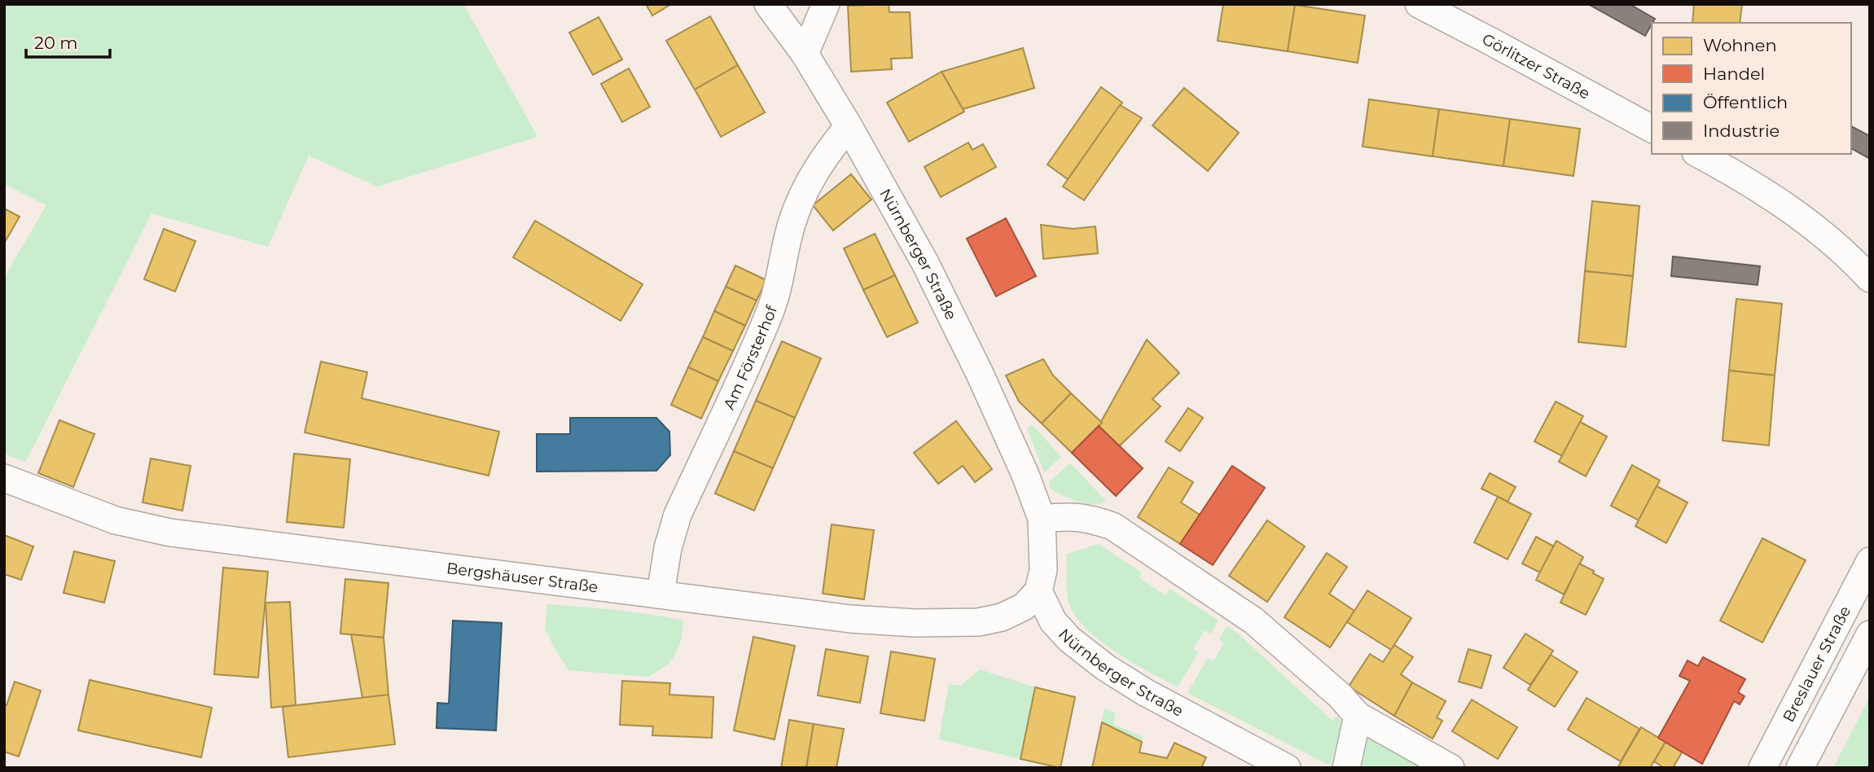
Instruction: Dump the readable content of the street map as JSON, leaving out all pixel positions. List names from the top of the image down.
{
  "streets": {
    "street": [
      "Görlitzer Straße",
      "Nürnberger Straße",
      "Am Försterhof",
      "Bergshäuser Straße",
      "Breslauer Straße"
    ]
  },
  "crossings": [
    ["Nürnberger Straße", "Am Försterhof"],
    ["Nürnberger Straße", "Bergshäuser Straße"],
    ["Am Försterhof", "Bergshäuser Straße"]
  ],
  "legend": [
    "Wohnen",
    "Handel",
    "Öffentlich",
    "Industrie"
  ],
  "scale_bar": "20 m"
}
